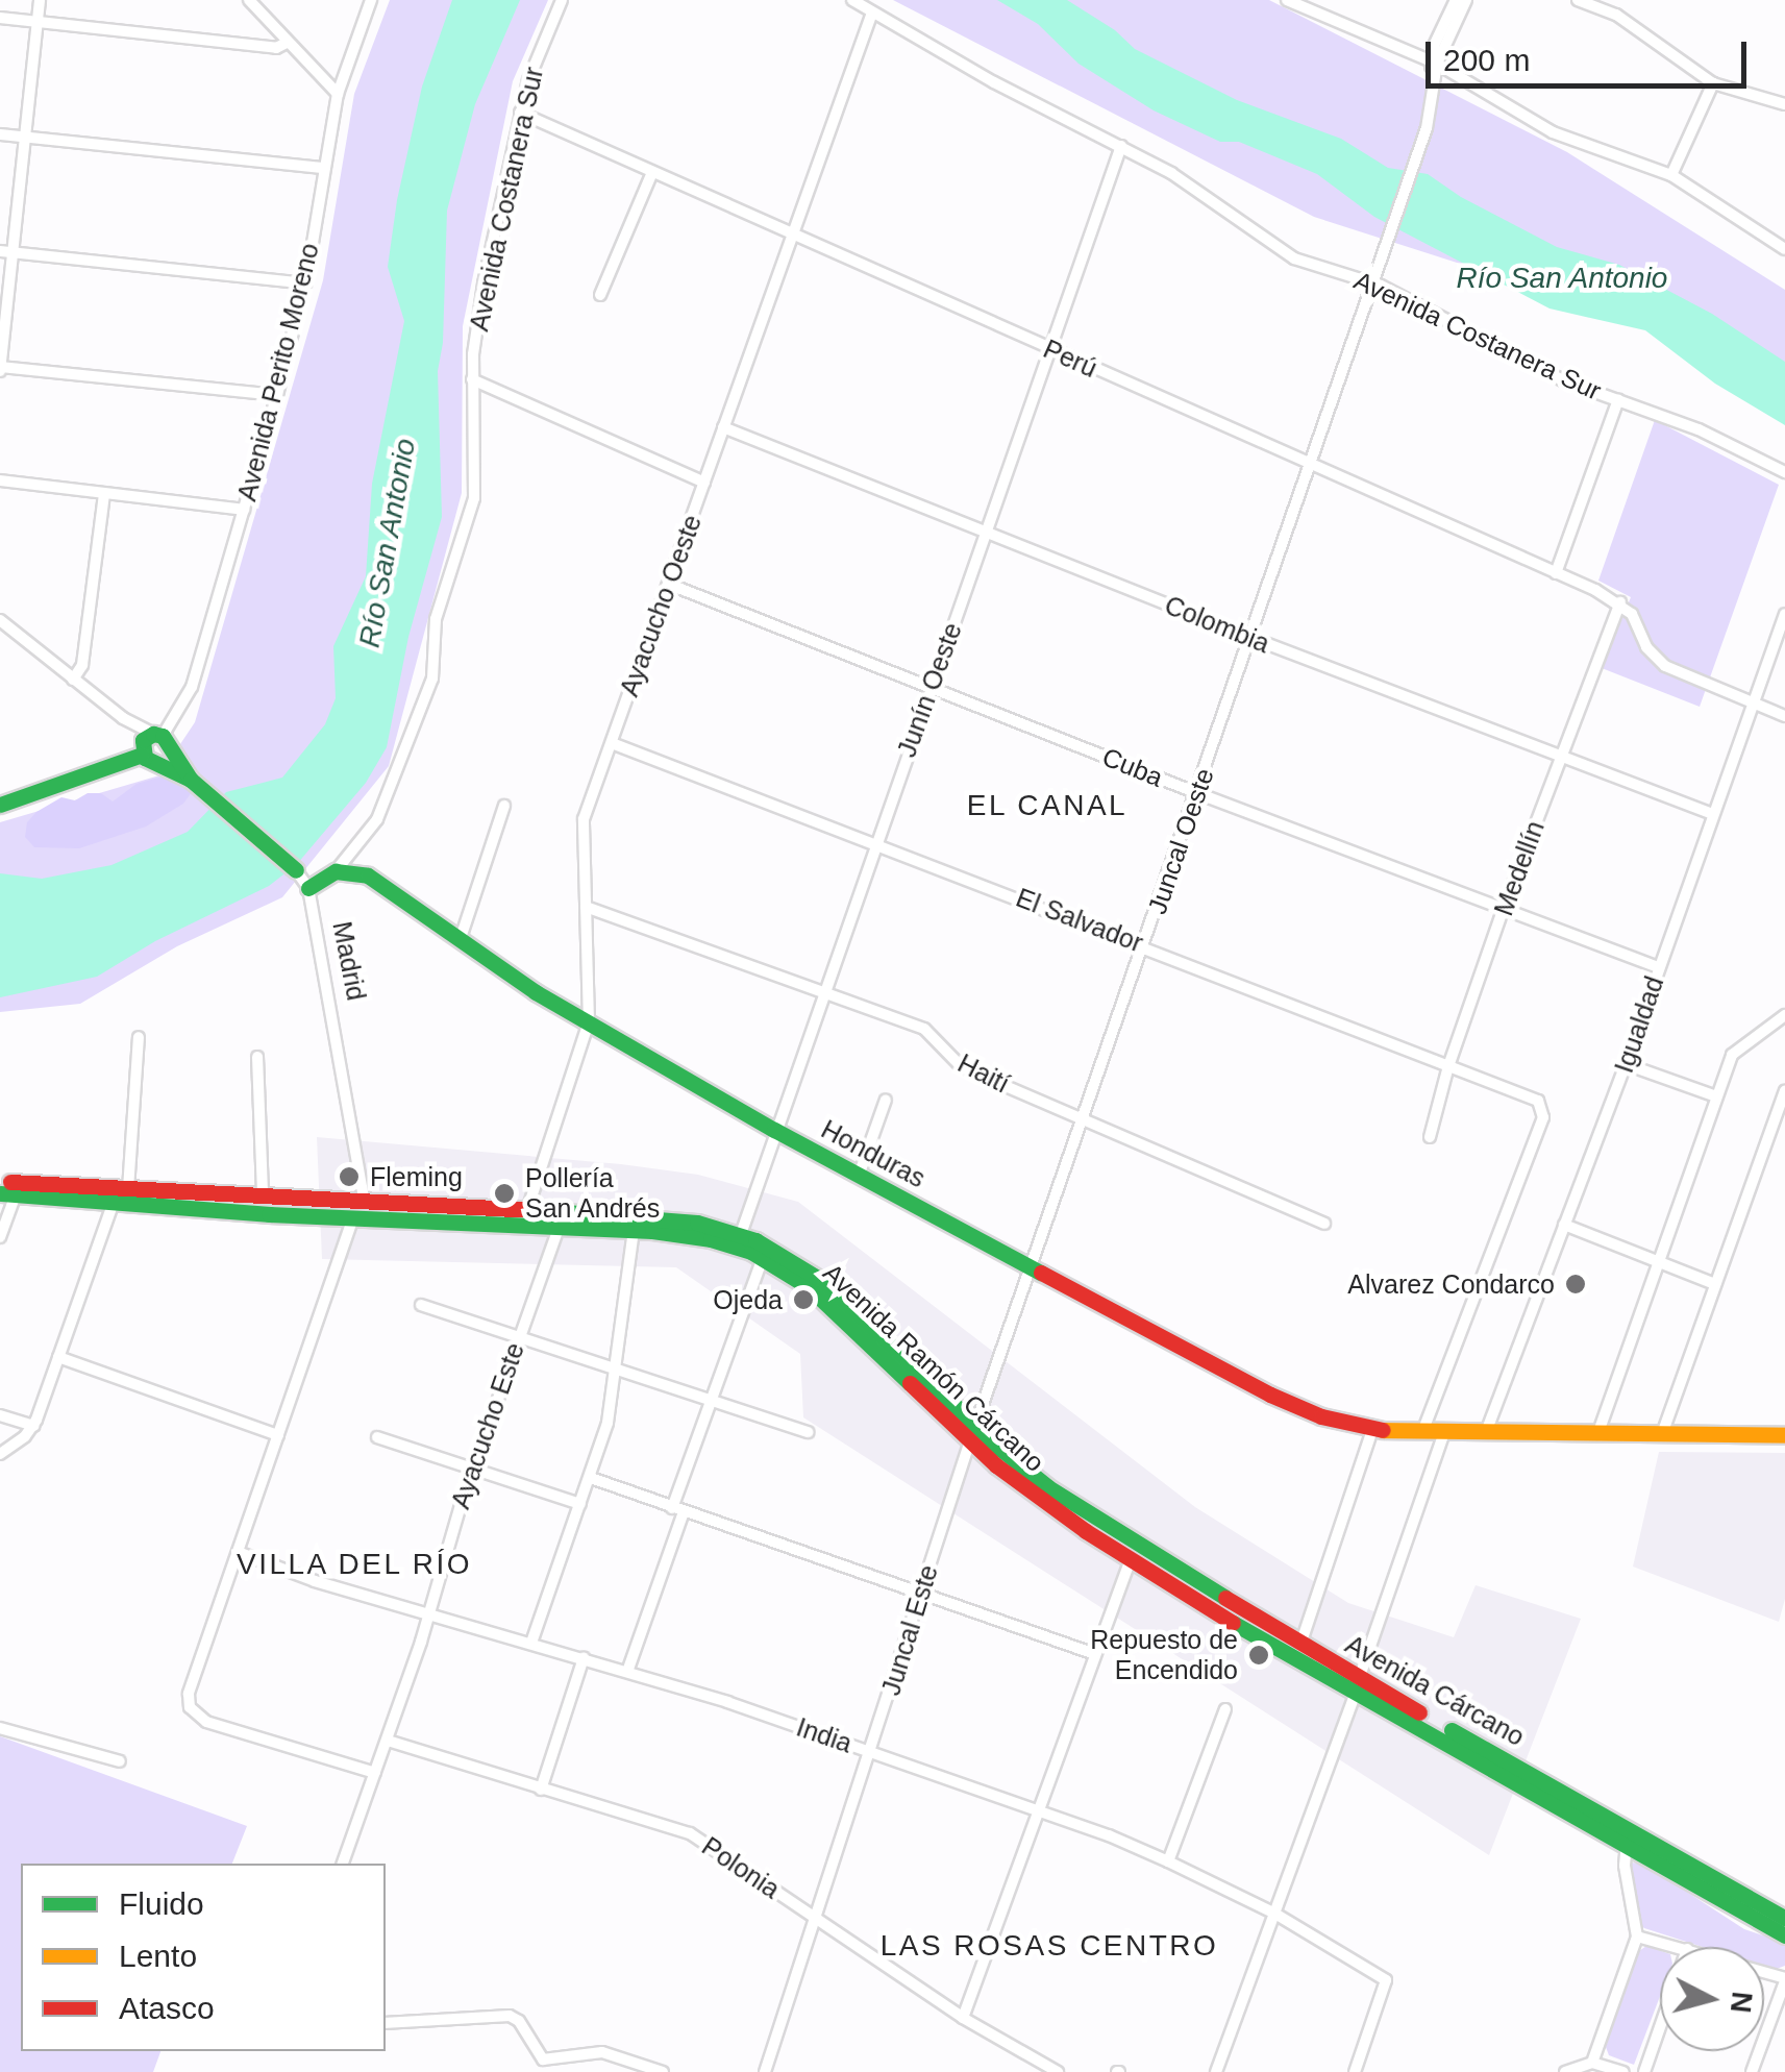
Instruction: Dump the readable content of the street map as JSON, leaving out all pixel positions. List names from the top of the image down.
{
  "streets": {
    "main road": [
      "Madrid",
      "Honduras",
      "Avenida Ramón Cárcano",
      "Avenida Cárcano"
    ],
    "street": [
      "Avenida Costanera Sur",
      "Perú",
      "Avenida Perito Moreno",
      "Ayacucho Oeste",
      "Colombia",
      "Junín Oeste",
      "Cuba",
      "Juncal Oeste",
      "Medellín",
      "El Salvador",
      "Igualdad",
      "Haití",
      "Ayacucho Este",
      "Juncal Este",
      "India",
      "Polonia"
    ]
  },
  "crossings": [
    ["Avenida Costanera Sur", "Perú"],
    ["Avenida Costanera Sur", "Ayacucho Oeste"],
    ["Avenida Costanera Sur", "Junín Oeste"],
    ["Avenida Costanera Sur", "Juncal Oeste"],
    ["Avenida Costanera Sur", "Honduras"],
    ["Perú", "Ayacucho Oeste"],
    ["Perú", "Junín Oeste"],
    ["Perú", "Juncal Oeste"],
    ["Perú", "Medellín"],
    ["Avenida Perito Moreno", "Madrid"],
    ["Ayacucho Oeste", "Colombia"],
    ["Ayacucho Oeste", "Cuba"],
    ["Ayacucho Oeste", "El Salvador"],
    ["Ayacucho Oeste", "Haití"],
    ["Ayacucho Oeste", "Honduras"],
    ["Ayacucho Oeste", "Avenida Ramón Cárcano"],
    ["Colombia", "Junín Oeste"],
    ["Colombia", "Juncal Oeste"],
    ["Colombia", "Medellín"],
    ["Colombia", "Igualdad"],
    ["Junín Oeste", "Cuba"],
    ["Junín Oeste", "El Salvador"],
    ["Junín Oeste", "Haití"],
    ["Junín Oeste", "Honduras"],
    ["Junín Oeste", "Avenida Ramón Cárcano"],
    ["Cuba", "Juncal Oeste"],
    ["Cuba", "Medellín"],
    ["Cuba", "Igualdad"],
    ["Juncal Oeste", "El Salvador"],
    ["Juncal Oeste", "Haití"],
    ["Juncal Oeste", "Honduras"],
    ["Juncal Oeste", "Avenida Ramón Cárcano"],
    ["Juncal Oeste", "Juncal Este"],
    ["Medellín", "El Salvador"],
    ["El Salvador", "Honduras"],
    ["Madrid", "Avenida Ramón Cárcano"],
    ["Igualdad", "Honduras"],
    ["Avenida Ramón Cárcano", "Ayacucho Este"],
    ["Avenida Ramón Cárcano", "Juncal Este"],
    ["Avenida Ramón Cárcano", "Avenida Cárcano"],
    ["Ayacucho Este", "India"],
    ["Ayacucho Este", "Polonia"],
    ["Juncal Este", "India"],
    ["Juncal Este", "Polonia"]
  ],
  "districts": ["EL CANAL", "VILLA DEL RÍO", "LAS ROSAS CENTRO"],
  "water": ["Río San Antonio"],
  "places": [
    "Fleming",
    "Pollería San Andrés",
    "Alvarez Condarco",
    "Ojeda",
    "Repuesto de Encendido"
  ],
  "legend": ["Fluido", "Lento", "Atasco"],
  "scale_bar": "200 m",
  "north": "right"
}
